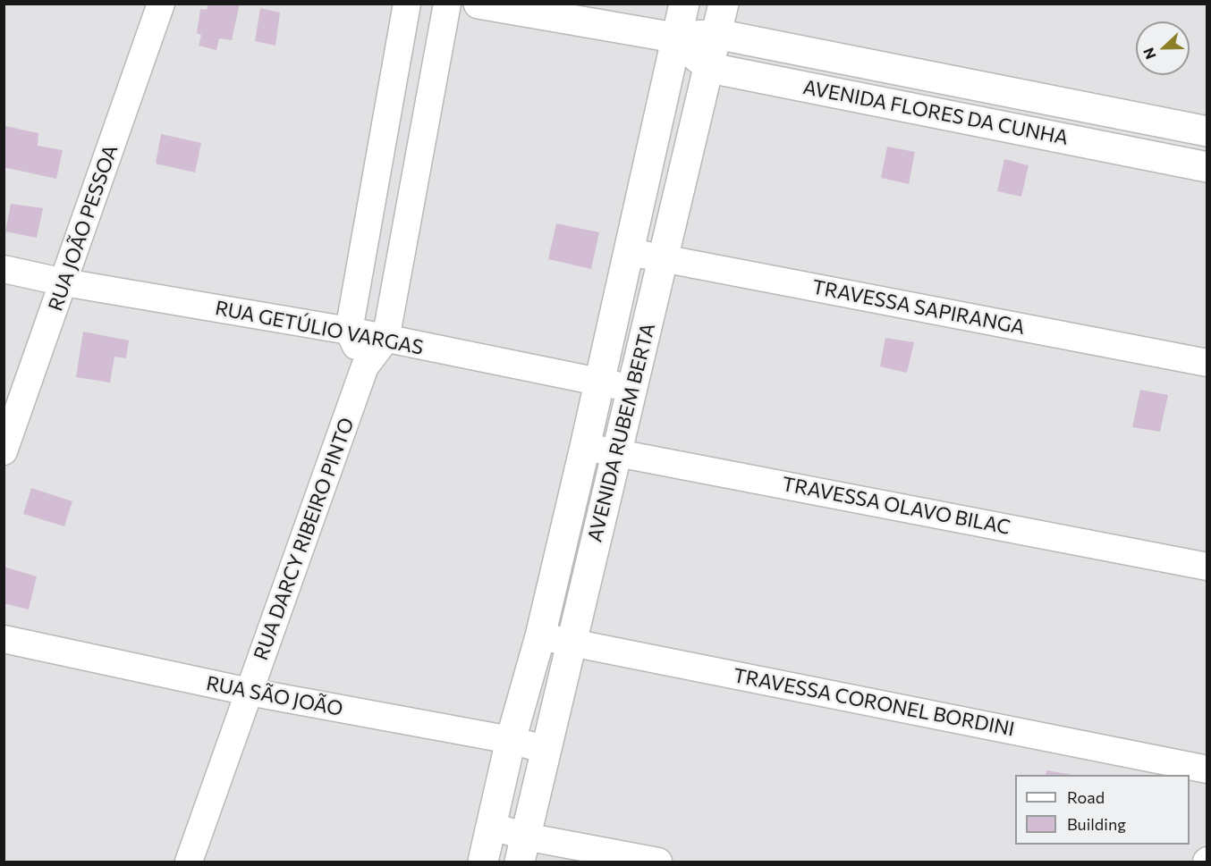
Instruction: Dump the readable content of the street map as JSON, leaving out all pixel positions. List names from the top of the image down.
{
  "streets": {
    "main road": ["AVENIDA FLORES DA CUNHA", "AVENIDA RUBEM BERTA"],
    "street": [
      "RUA JOÃO PESSOA",
      "TRAVESSA SAPIRANGA",
      "RUA GETÚLIO VARGAS",
      "TRAVESSA OLAVO BILAC",
      "RUA DARCY RIBEIRO PINTO",
      "RUA SÃO JOÃO",
      "TRAVESSA CORONEL BORDINI"
    ]
  },
  "crossings": [
    ["AVENIDA FLORES DA CUNHA", "AVENIDA RUBEM BERTA"],
    ["RUA JOÃO PESSOA", "RUA GETÚLIO VARGAS"],
    ["TRAVESSA SAPIRANGA", "AVENIDA RUBEM BERTA"],
    ["RUA GETÚLIO VARGAS", "AVENIDA RUBEM BERTA"],
    ["RUA GETÚLIO VARGAS", "RUA DARCY RIBEIRO PINTO"],
    ["AVENIDA RUBEM BERTA", "TRAVESSA OLAVO BILAC"],
    ["AVENIDA RUBEM BERTA", "RUA SÃO JOÃO"],
    ["AVENIDA RUBEM BERTA", "TRAVESSA CORONEL BORDINI"],
    ["RUA DARCY RIBEIRO PINTO", "RUA SÃO JOÃO"]
  ],
  "legend": ["Road", "Building"],
  "north": "left"
}
